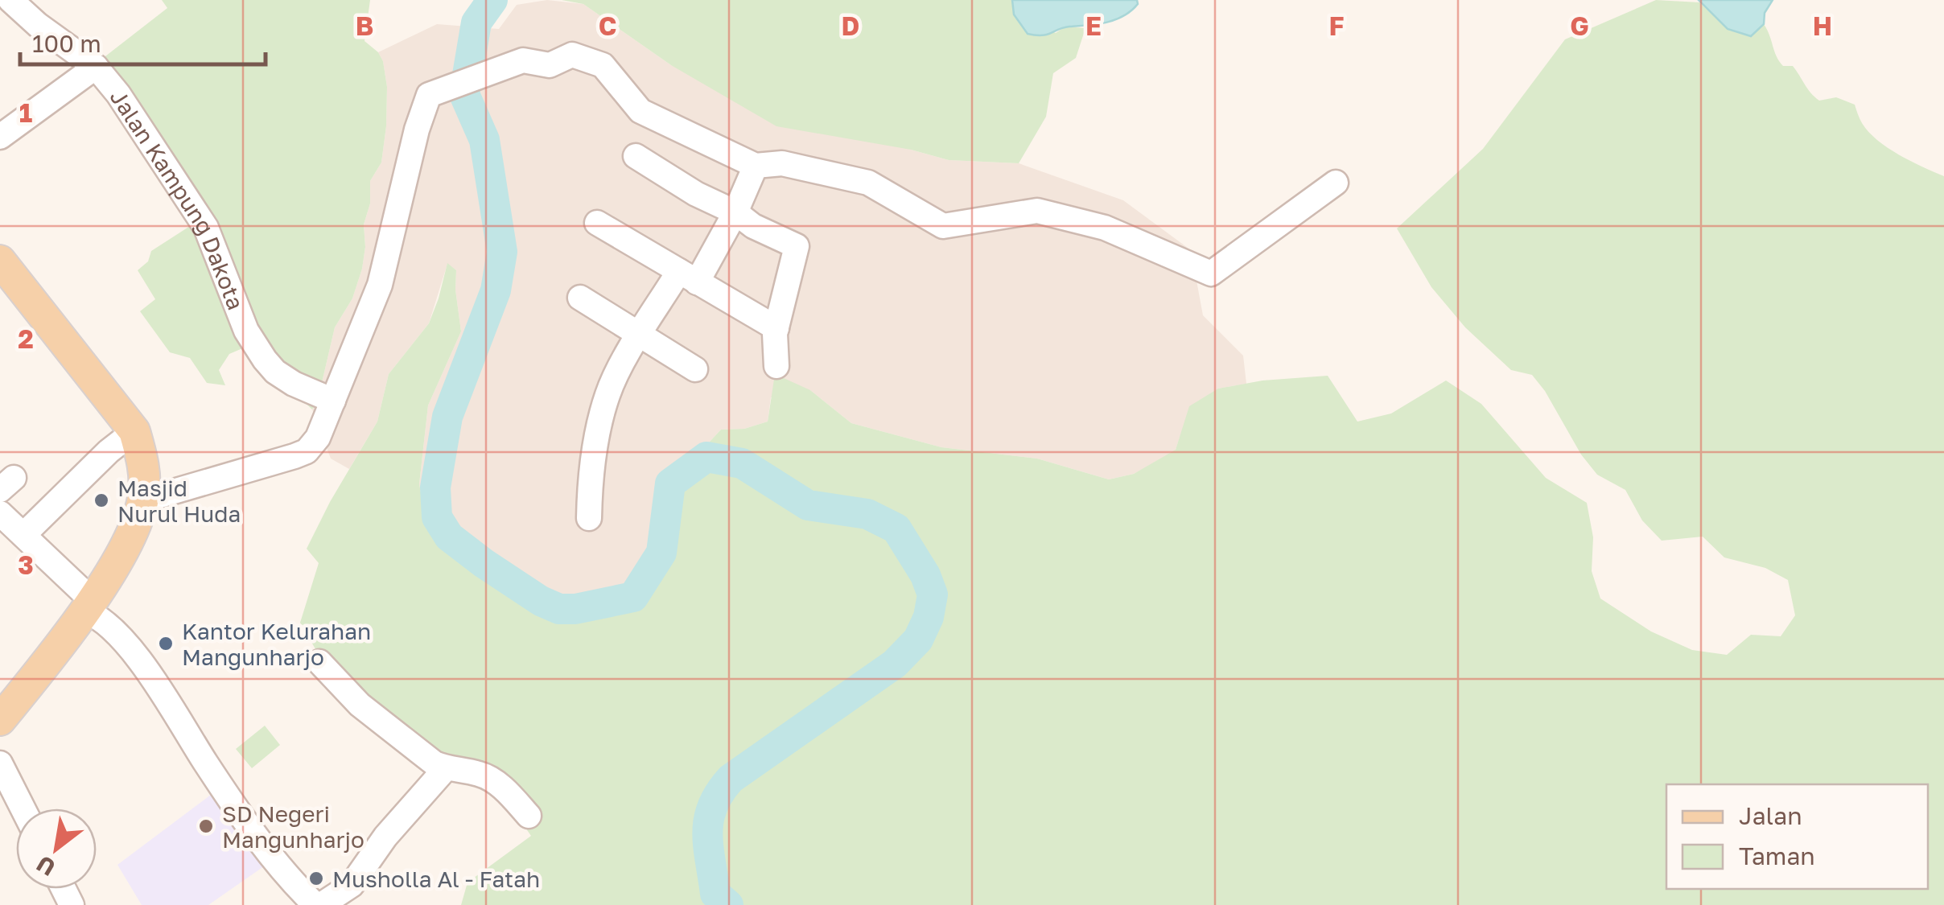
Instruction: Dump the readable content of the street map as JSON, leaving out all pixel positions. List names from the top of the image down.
{
  "streets": {
    "street": ["Jalan Kampung Dakota"]
  },
  "places": [
    "Masjid Nurul Huda",
    "Kantor Kelurahan Mangunharjo",
    "SD Negeri Mangunharjo",
    "Musholla Al - Fatah"
  ],
  "legend": ["Jalan", "Taman"],
  "scale_bar": "100 m",
  "north": "bottom left",
  "grid": {
    "columns": [
      "B",
      "C",
      "D",
      "E",
      "F",
      "G",
      "H"
    ],
    "rows": ["1", "2", "3"]
  }
}
